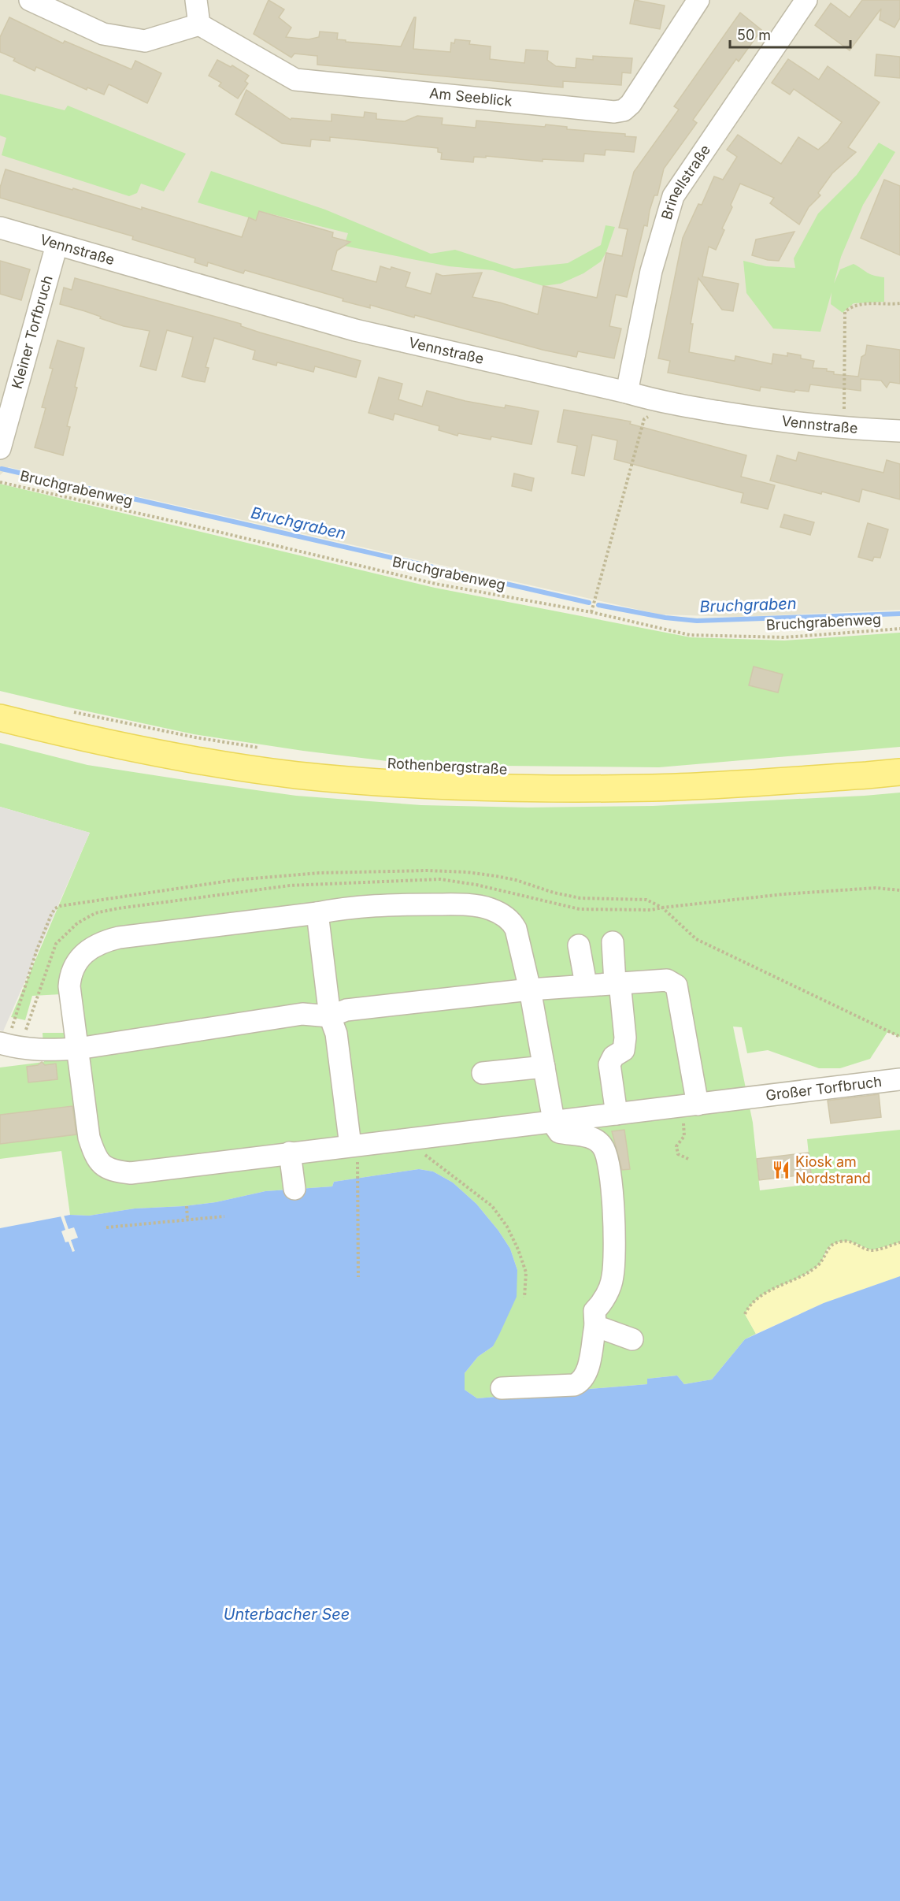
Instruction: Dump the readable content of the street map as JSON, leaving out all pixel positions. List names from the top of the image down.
{
  "streets": {
    "main road": ["Rothenbergstraße"],
    "street": [
      "Am Seeblick",
      "Brinellstraße",
      "Vennstraße",
      "Kleiner Torfbruch",
      "Großer Torfbruch"
    ],
    "path": ["Bruchgrabenweg"]
  },
  "crossings": [
    ["Brinellstraße", "Vennstraße"],
    ["Vennstraße", "Kleiner Torfbruch"]
  ],
  "water": ["Bruchgraben", "Unterbacher See"],
  "places": {
    "restaurant": ["Kiosk am Nordstrand"]
  },
  "scale_bar": "50 m"
}
